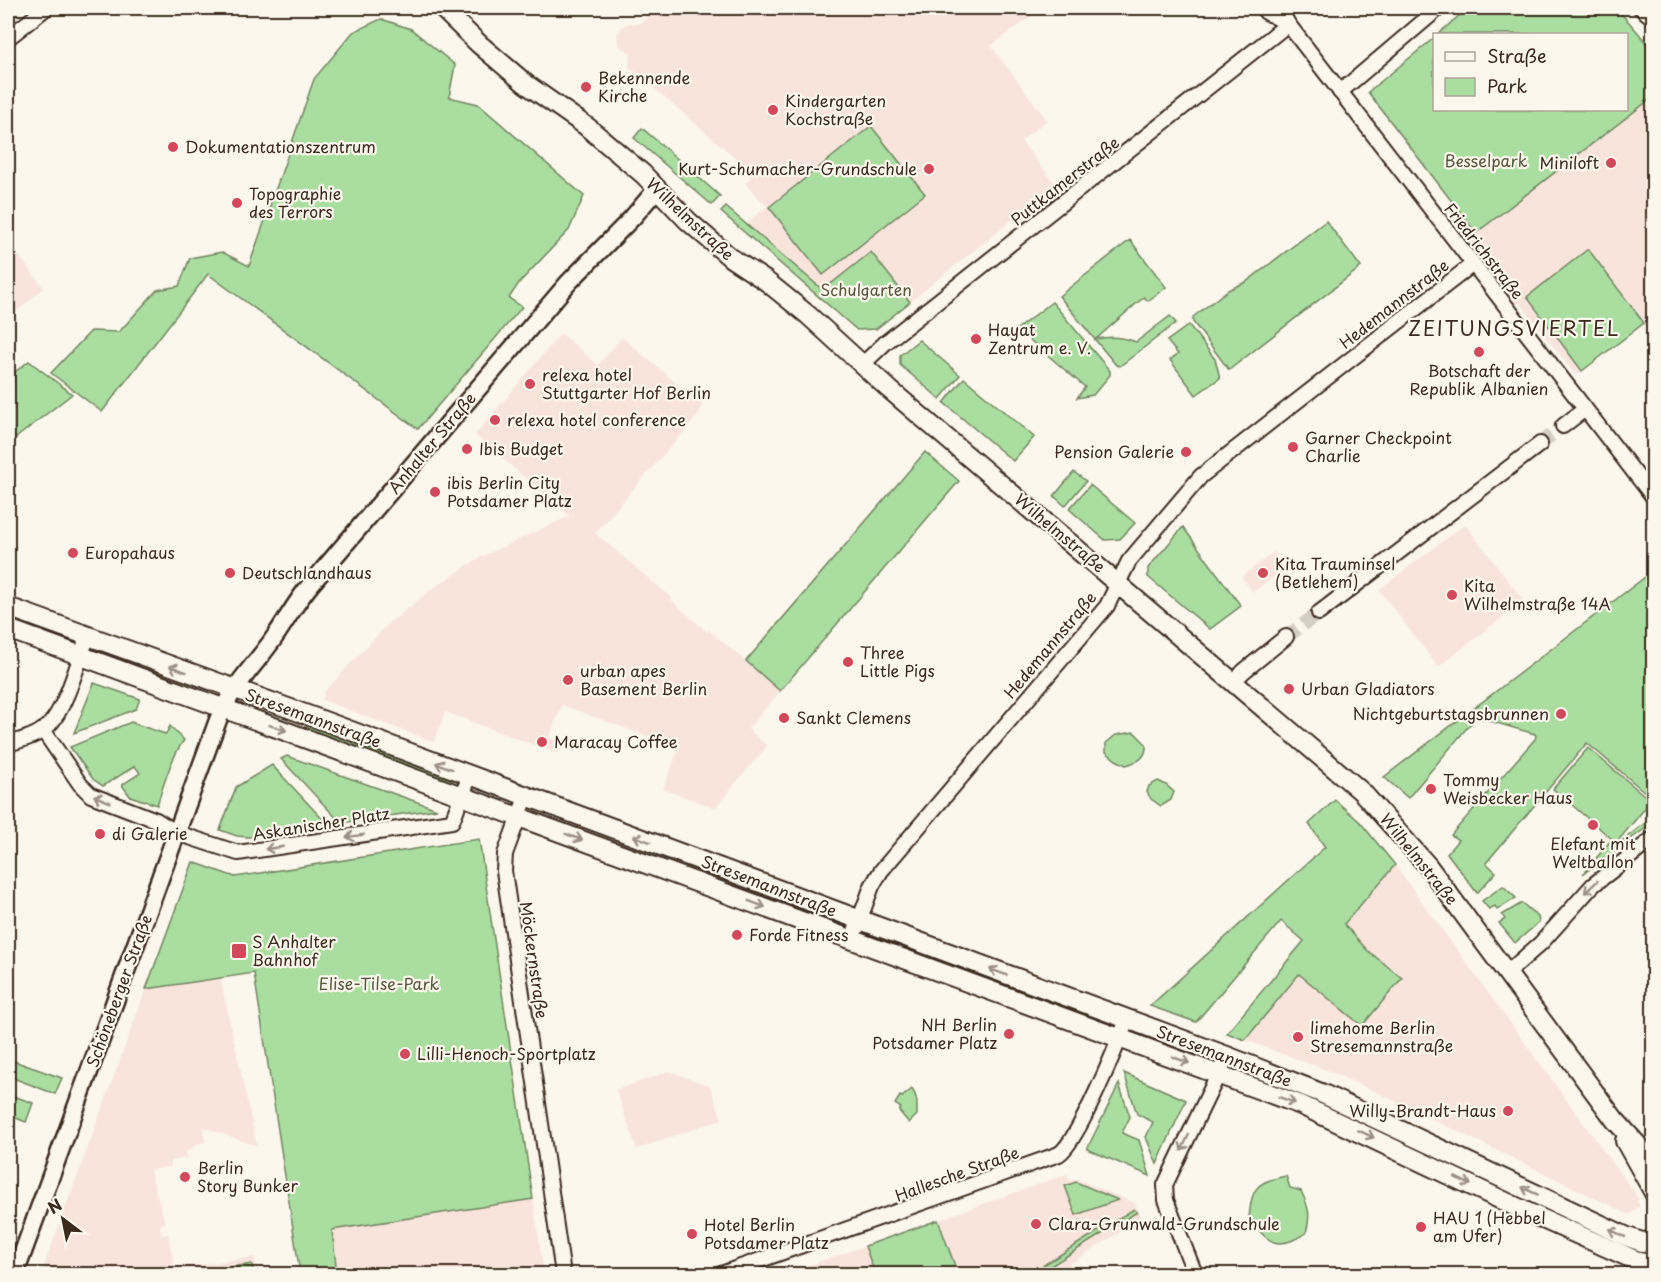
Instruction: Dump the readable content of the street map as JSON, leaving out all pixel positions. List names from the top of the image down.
{
  "streets": {
    "main road": ["Wilhelmstraße", "Stresemannstraße"],
    "street": [
      "Puttkamerstraße",
      "Friedrichstraße",
      "Hedemannstraße",
      "Anhalter Straße",
      "Askanischer Platz",
      "Möckernstraße",
      "Schöneberger Straße",
      "Hallesche Straße"
    ]
  },
  "crossings": [
    ["Puttkamerstraße", "Wilhelmstraße"],
    ["Puttkamerstraße", "Friedrichstraße"],
    ["Wilhelmstraße", "Hedemannstraße"],
    ["Wilhelmstraße", "Anhalter Straße"],
    ["Friedrichstraße", "Hedemannstraße"],
    ["Hedemannstraße", "Stresemannstraße"],
    ["Anhalter Straße", "Stresemannstraße"],
    ["Anhalter Straße", "Schöneberger Straße"],
    ["Stresemannstraße", "Askanischer Platz"],
    ["Stresemannstraße", "Möckernstraße"],
    ["Stresemannstraße", "Schöneberger Straße"],
    ["Stresemannstraße", "Hallesche Straße"],
    ["Askanischer Platz", "Schöneberger Straße"]
  ],
  "one_way": ["Askanischer Platz"],
  "districts": ["ZEITUNGSVIERTEL"],
  "parks": ["Besselpark", "Schulgarten", "Elise-Tilse-Park"],
  "places": {
    "other": [
      "Bekennende Kirche",
      "Kindergarten Kochstraße",
      "Dokumentationszentrum",
      "Miniloft",
      "Kurt-Schumacher-Grundschule",
      "Topographie des Terrors",
      "Hayat Zentrum e. V.",
      "Botschaft der Republik Albanien",
      "relexa hotel Stuttgarter Hof Berlin",
      "relexa hotel conference",
      "Garner Checkpoint Charlie",
      "Ibis Budget",
      "Pension Galerie",
      "ibis Berlin City Potsdamer Platz",
      "Europahaus",
      "Deutschlandhaus",
      "Kita Trauminsel (Betlehem)",
      "Kita Wilhelmstraße 14A",
      "Three Little Pigs",
      "urban apes Basement Berlin",
      "Urban Gladiators",
      "Nichtgeburtstagsbrunnen",
      "Sankt Clemens",
      "Maracay Coffee",
      "Tommy Weisbecker Haus",
      "Elefant mit Weltballon",
      "di Galerie",
      "Forde Fitness",
      "NH Berlin Potsdamer Platz",
      "limehome Berlin Stresemannstraße",
      "Lilli-Henoch-Sportplatz",
      "Willy-Brandt-Haus",
      "Berlin Story Bunker",
      "Clara-Grunwald-Grundschule",
      "HAU 1 (Hebbel am Ufer)",
      "Hotel Berlin Potsdamer Platz"
    ],
    "transit": ["S Anhalter Bahnhof"]
  },
  "legend": ["Straße", "Park"],
  "north": "top left"
}
